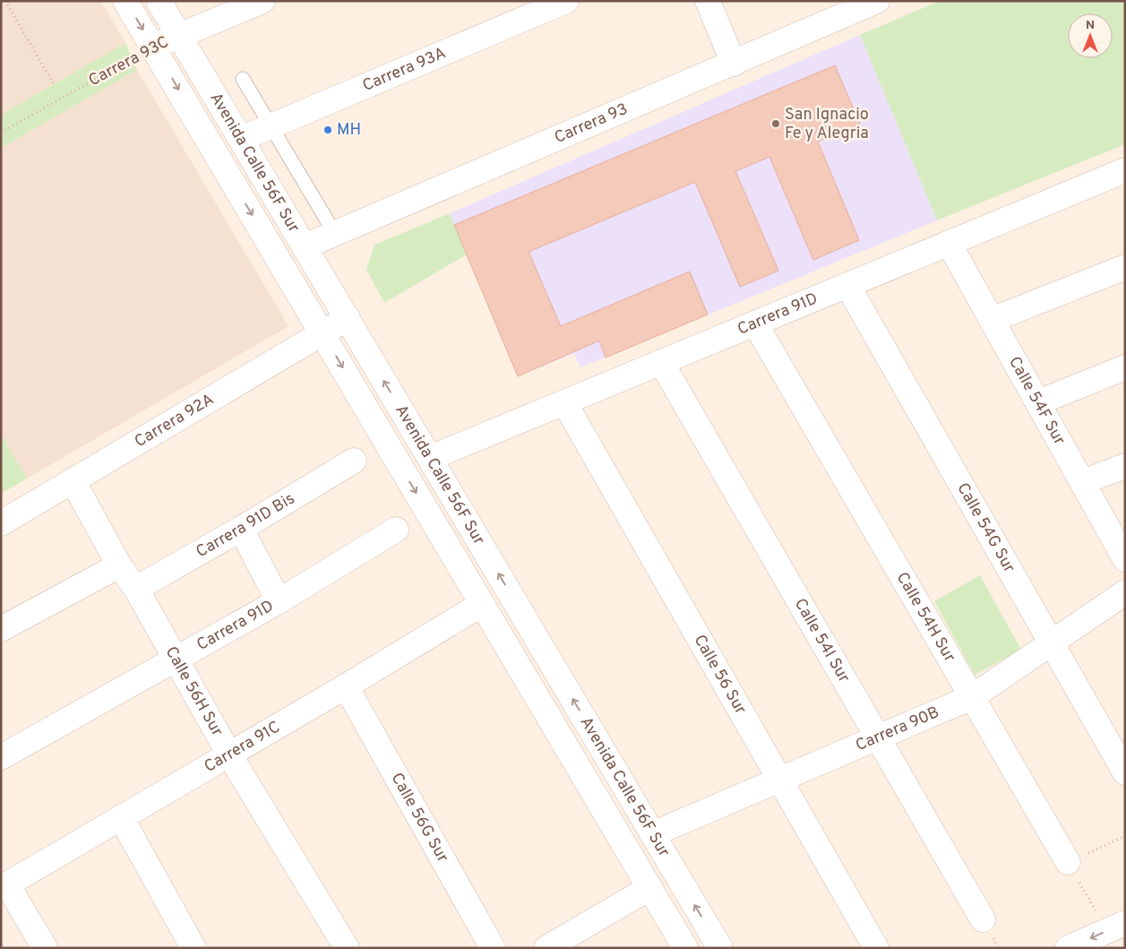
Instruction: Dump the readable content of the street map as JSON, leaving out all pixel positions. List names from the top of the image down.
{
  "streets": {
    "street": [
      "Carrera 93C",
      "Carrera 93A",
      "Carrera 93",
      "Avenida Calle 56F Sur",
      "Carrera 91D",
      "Calle 54F Sur",
      "Carrera 92A",
      "Carrera 91D Bis",
      "Calle 54G Sur",
      "Calle 54H Sur",
      "Calle 54I Sur",
      "Calle 56 Sur",
      "Calle 56H Sur",
      "Carrera 90B",
      "Carrera 91C",
      "Calle 56G Sur"
    ]
  },
  "crossings": [
    ["Carrera 93C", "Avenida Calle 56F Sur"],
    ["Carrera 93A", "Avenida Calle 56F Sur"],
    ["Carrera 93", "Avenida Calle 56F Sur"],
    ["Avenida Calle 56F Sur", "Carrera 91D"],
    ["Avenida Calle 56F Sur", "Carrera 92A"],
    ["Avenida Calle 56F Sur", "Carrera 90B"],
    ["Avenida Calle 56F Sur", "Carrera 91C"],
    ["Carrera 91D", "Calle 54F Sur"],
    ["Carrera 91D", "Calle 54G Sur"],
    ["Carrera 91D", "Calle 54H Sur"],
    ["Carrera 91D", "Calle 54I Sur"],
    ["Carrera 91D", "Calle 56 Sur"],
    ["Carrera 91D", "Calle 56H Sur"],
    ["Carrera 92A", "Calle 56H Sur"],
    ["Carrera 91D Bis", "Calle 56H Sur"],
    ["Calle 54G Sur", "Carrera 90B"],
    ["Calle 54H Sur", "Carrera 90B"],
    ["Calle 54I Sur", "Carrera 90B"],
    ["Calle 56 Sur", "Carrera 90B"],
    ["Calle 56H Sur", "Carrera 91C"],
    ["Carrera 91C", "Calle 56G Sur"]
  ],
  "places": ["San Ignacio Fe y Alegria", "MH"],
  "north": "top"
}
